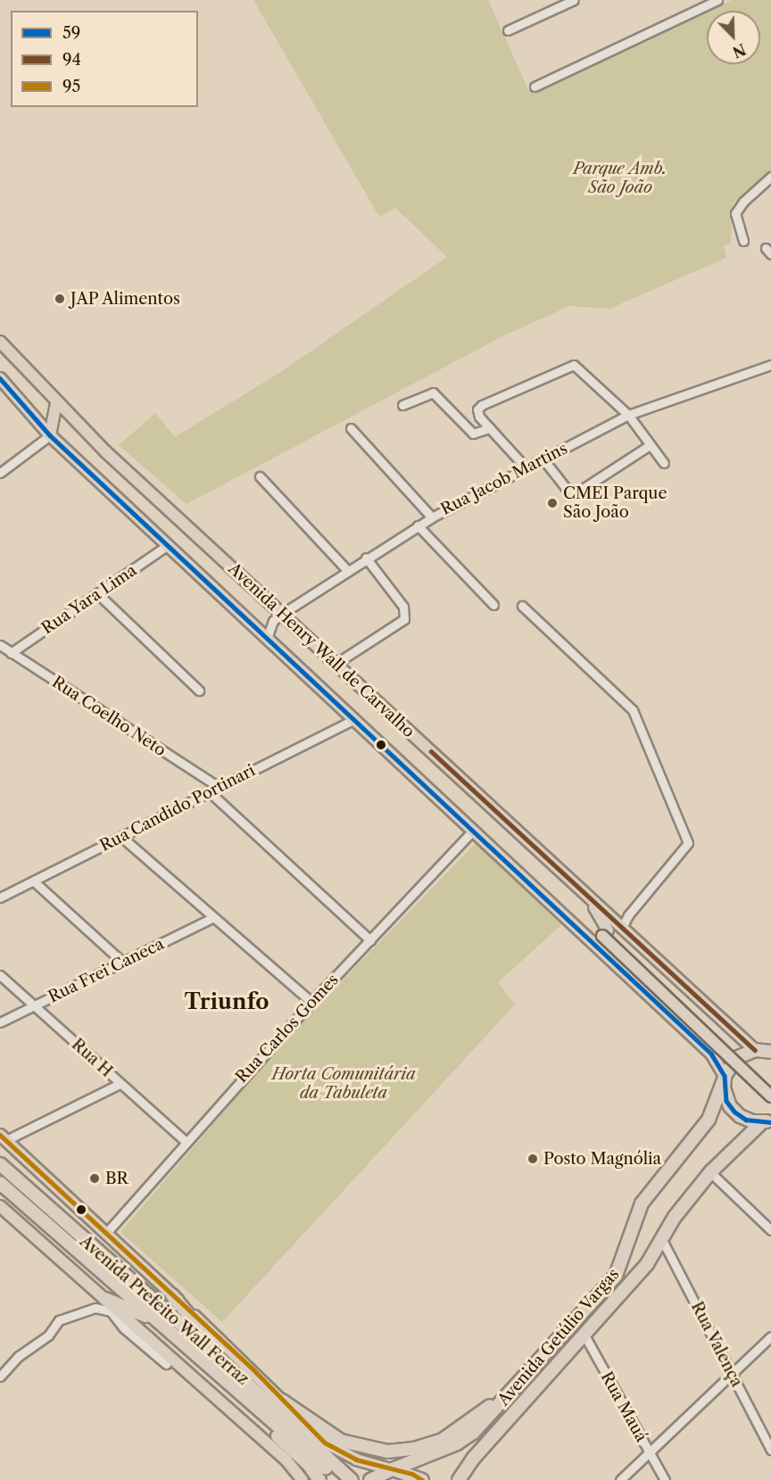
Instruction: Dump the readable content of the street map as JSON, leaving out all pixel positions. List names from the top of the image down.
{
  "streets": {
    "highway": ["Avenida Henry Wall de Carvalho", "Avenida Prefeito Wall Ferraz", "Avenida Getúlio Vargas"],
    "street": [
      "Rua Jacob Martins",
      "Rua Yara Lima",
      "Rua Coelho Neto",
      "Rua Candido Portinari",
      "Rua Frei Caneca",
      "Rua Carlos Gomes",
      "Rua H",
      "Rua Valença",
      "Rua Mauá"
    ]
  },
  "crossings": [
    ["Rua Jacob Martins", "Avenida Henry Wall de Carvalho"],
    ["Rua Yara Lima", "Avenida Henry Wall de Carvalho"],
    ["Rua Yara Lima", "Rua Coelho Neto"],
    ["Avenida Henry Wall de Carvalho", "Rua Candido Portinari"],
    ["Avenida Henry Wall de Carvalho", "Rua Carlos Gomes"],
    ["Avenida Henry Wall de Carvalho", "Avenida Getúlio Vargas"],
    ["Rua Coelho Neto", "Rua Candido Portinari"],
    ["Rua Frei Caneca", "Rua H"],
    ["Rua Carlos Gomes", "Rua H"],
    ["Rua Carlos Gomes", "Avenida Prefeito Wall Ferraz"],
    ["Avenida Prefeito Wall Ferraz", "Avenida Getúlio Vargas"],
    ["Avenida Getúlio Vargas", "Rua Valença"],
    ["Avenida Getúlio Vargas", "Rua Mauá"]
  ],
  "districts": ["Triunfo"],
  "parks": ["Parque Amb. São João", "Horta Comunitária da Tabuleta"],
  "places": [
    "JAP Alimentos",
    "CMEI Parque São João",
    "Posto Magnólia",
    "BR"
  ],
  "lines": ["transit line 59", "transit line 94", "transit line 95"],
  "legend": ["59", "94", "95"],
  "north": "bottom right"
}
